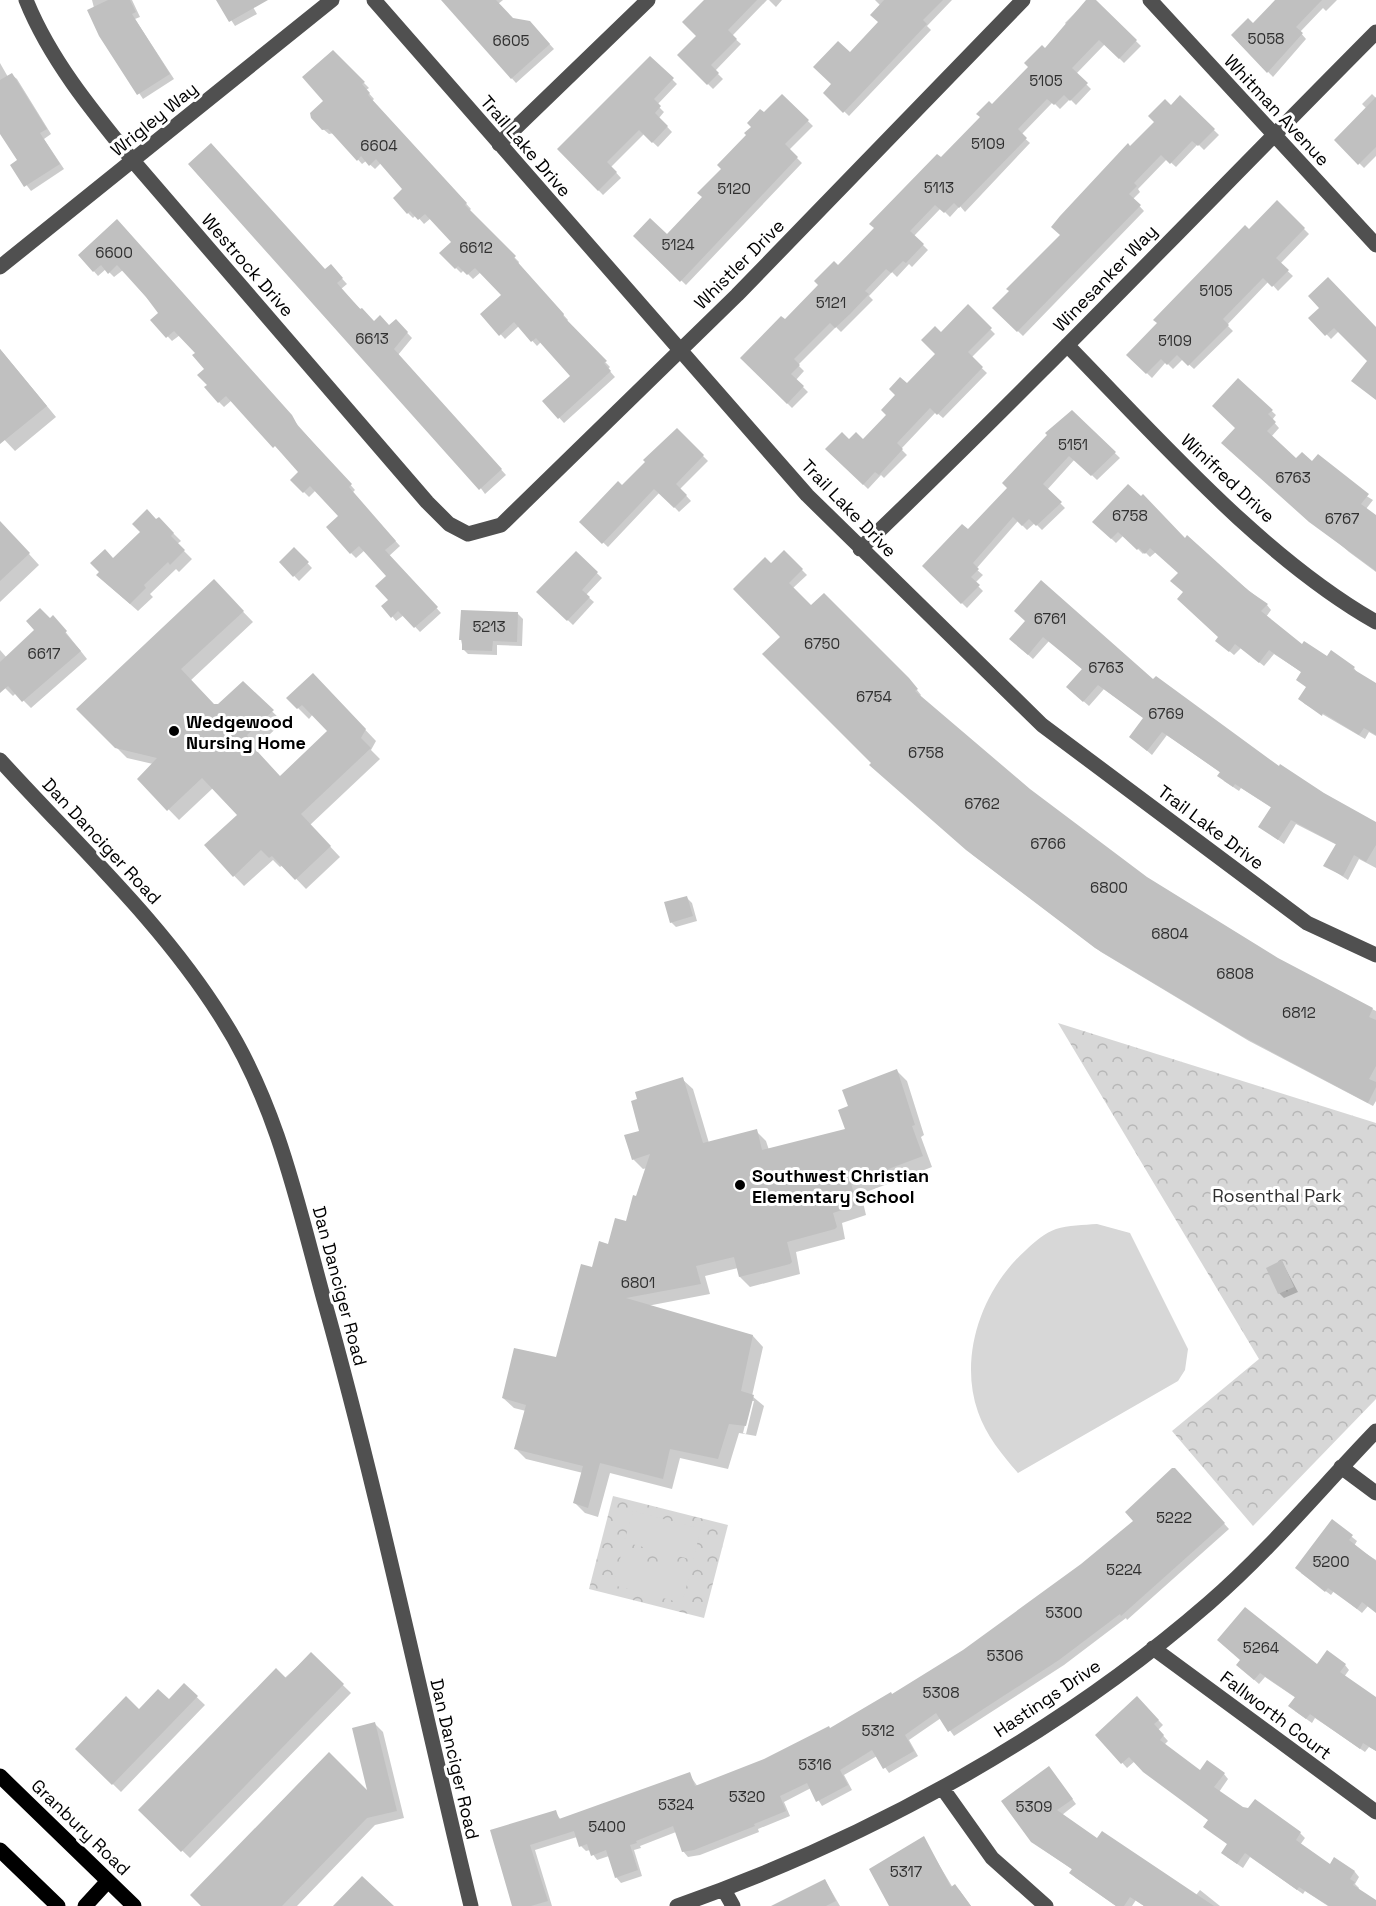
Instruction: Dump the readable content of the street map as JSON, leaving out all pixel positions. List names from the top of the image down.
{
  "streets": {
    "main road": ["Granbury Road"],
    "street": [
      "Whitman Avenue",
      "Wrigley Way",
      "Trail Lake Drive",
      "Whistler Drive",
      "Westrock Drive",
      "Winesanker Way",
      "Winifred Drive",
      "Dan Danciger Road",
      "Hastings Drive",
      "Fallworth Court"
    ]
  },
  "crossings": [
    ["Whitman Avenue", "Winesanker Way"],
    ["Wrigley Way", "Westrock Drive"],
    ["Trail Lake Drive", "Whistler Drive"],
    ["Trail Lake Drive", "Winesanker Way"],
    ["Whistler Drive", "Westrock Drive"],
    ["Winesanker Way", "Winifred Drive"],
    ["Hastings Drive", "Fallworth Court"]
  ],
  "parks": ["Rosenthal Park"],
  "places": ["Wedgewood Nursing Home", "Southwest Christian Elementary School"],
  "house_numbers": [
    "5058",
    "6605",
    "5105",
    "5109",
    "6604",
    "5113",
    "5120",
    "5124",
    "6612",
    "6600",
    "5105",
    "5121",
    "6613",
    "5109",
    "5151",
    "6763",
    "6758",
    "6767",
    "6761",
    "5213",
    "6750",
    "6617",
    "6763",
    "6754",
    "6769",
    "6758",
    "6762",
    "6766",
    "6800",
    "6804",
    "6808",
    "6812",
    "6801",
    "5222",
    "5200",
    "5224",
    "5300",
    "5264",
    "5306",
    "5308",
    "5312",
    "5316",
    "5320",
    "5324",
    "5309",
    "5400",
    "5317"
  ]
}
